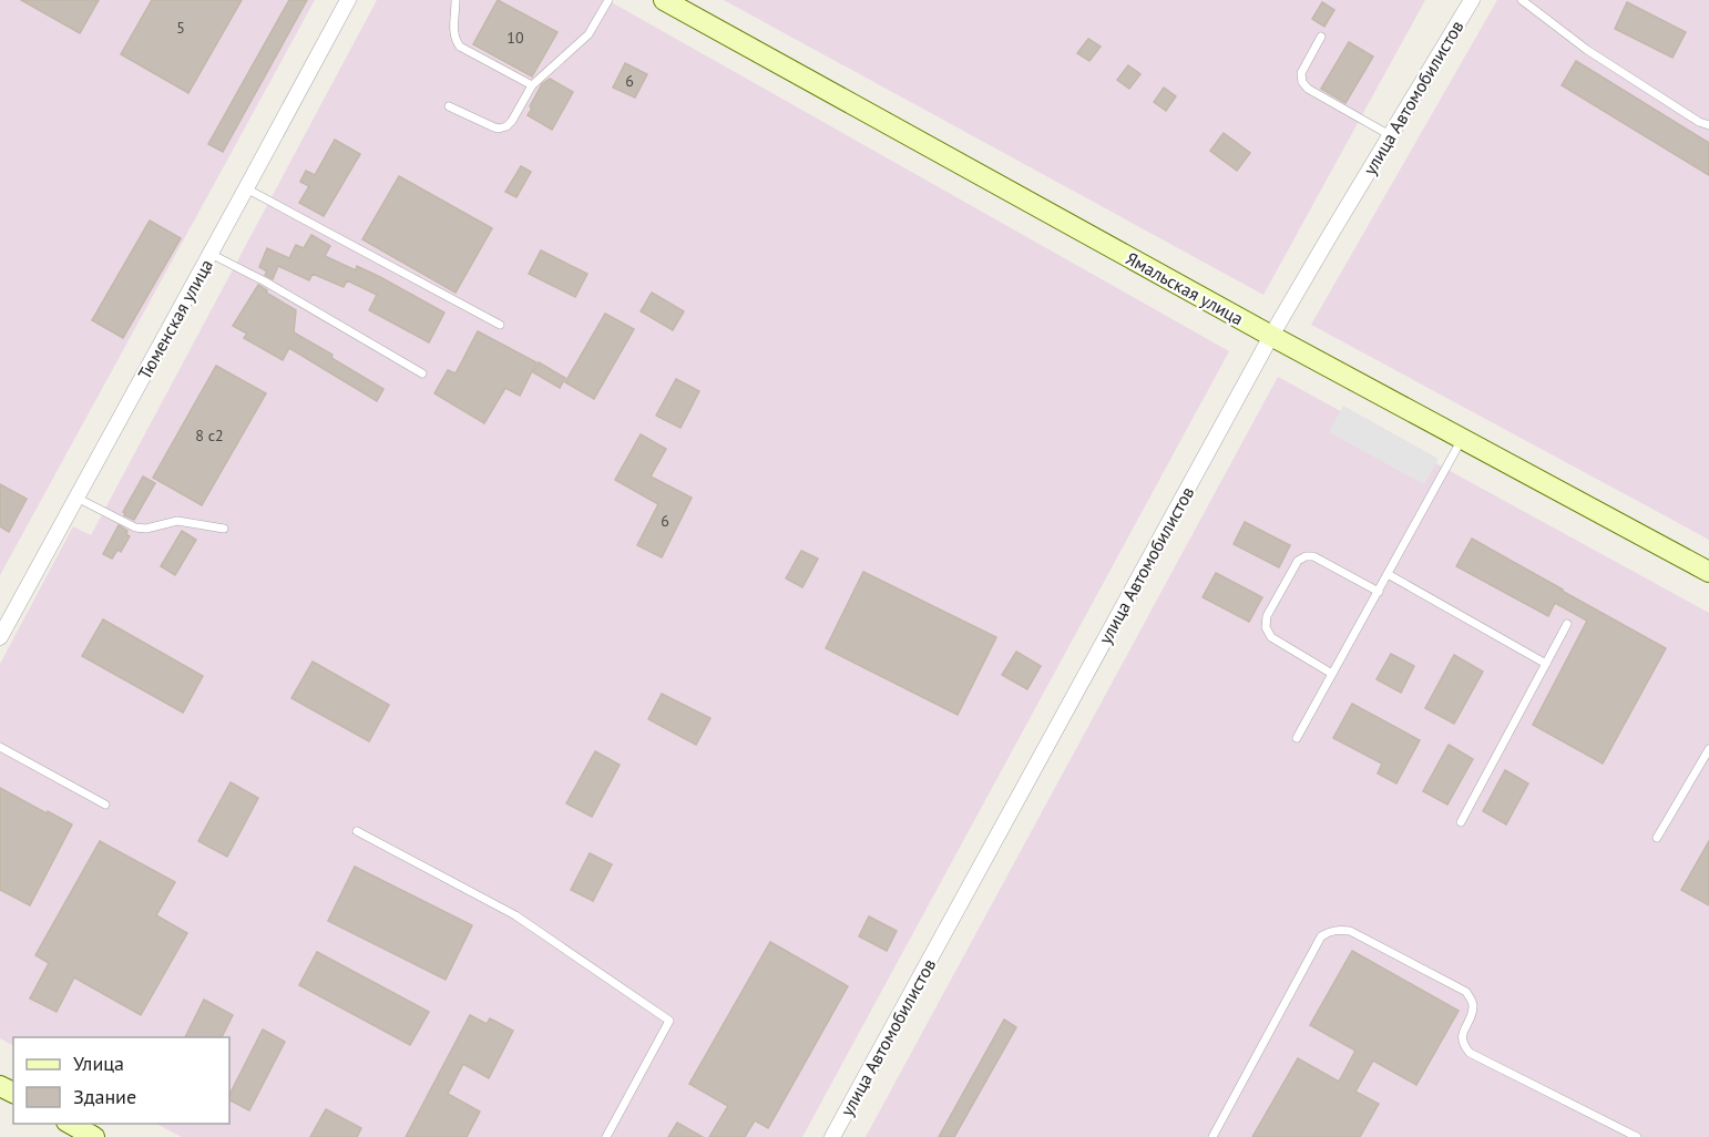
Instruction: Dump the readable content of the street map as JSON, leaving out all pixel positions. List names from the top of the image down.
{
  "streets": {
    "street": ["улица Автомобилистов", "Ямальская улица", "Тюменская улица"]
  },
  "crossings": [
    ["улица Автомобилистов", "Ямальская улица"]
  ],
  "house_numbers": [
    "5",
    "10",
    "6",
    "8 с2",
    "6"
  ],
  "legend": ["Улица", "Здание"]
}
